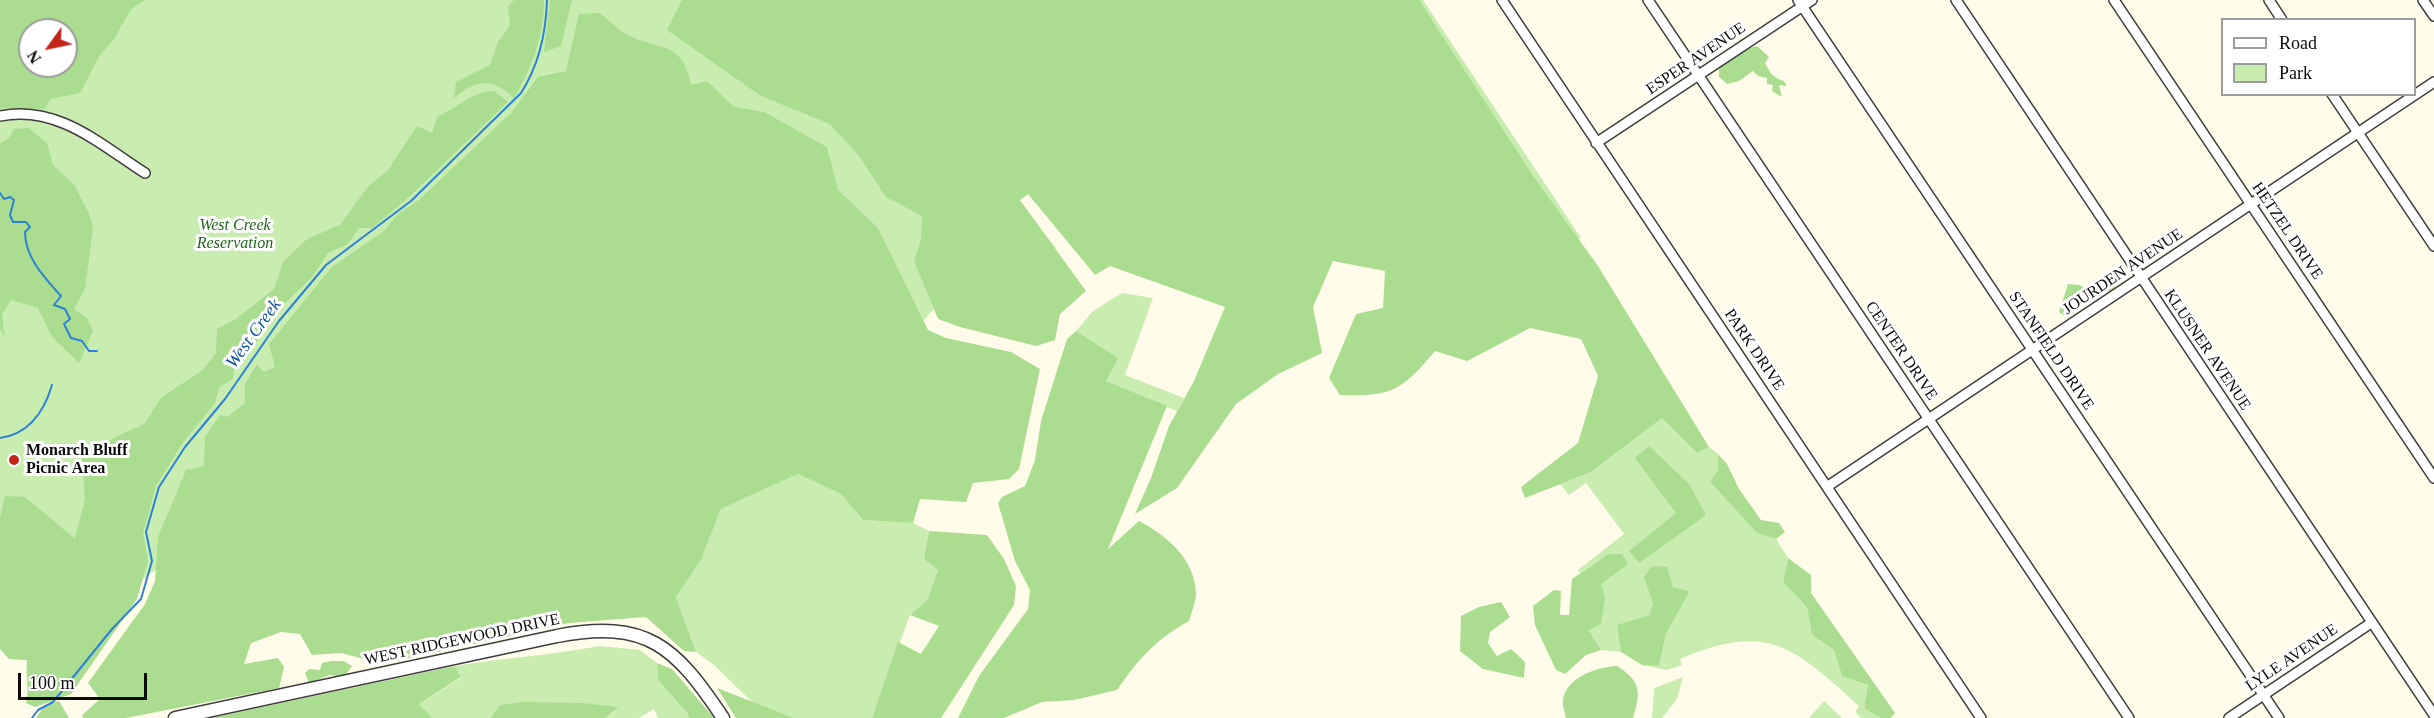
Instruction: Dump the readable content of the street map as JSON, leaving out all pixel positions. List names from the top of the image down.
{
  "streets": {
    "street": [
      "ESPER AVENUE",
      "HETZEL DRIVE",
      "JOURDEN AVENUE",
      "PARK DRIVE",
      "KLUSNER AVENUE",
      "CENTER DRIVE",
      "STANFIELD DRIVE",
      "WEST RIDGEWOOD DRIVE",
      "LYLE AVENUE"
    ]
  },
  "crossings": [
    ["ESPER AVENUE", "PARK DRIVE"],
    ["ESPER AVENUE", "CENTER DRIVE"],
    ["ESPER AVENUE", "STANFIELD DRIVE"],
    ["HETZEL DRIVE", "JOURDEN AVENUE"],
    ["JOURDEN AVENUE", "PARK DRIVE"],
    ["JOURDEN AVENUE", "KLUSNER AVENUE"],
    ["JOURDEN AVENUE", "CENTER DRIVE"],
    ["JOURDEN AVENUE", "STANFIELD DRIVE"],
    ["KLUSNER AVENUE", "LYLE AVENUE"],
    ["STANFIELD DRIVE", "LYLE AVENUE"]
  ],
  "water": ["West Creek"],
  "parks": ["West Creek Reservation"],
  "places": ["Monarch Bluff Picnic Area"],
  "legend": ["Road", "Park"],
  "scale_bar": "100 m",
  "north": "bottom left"
}
